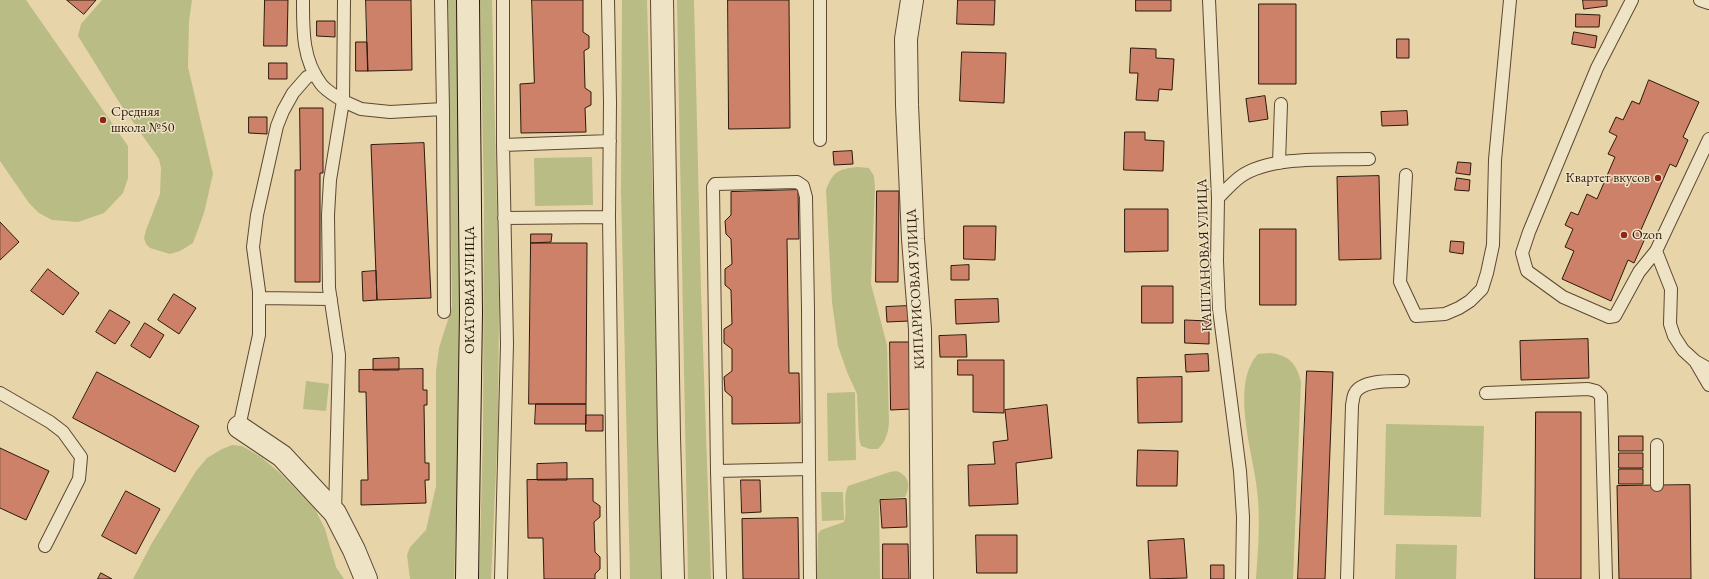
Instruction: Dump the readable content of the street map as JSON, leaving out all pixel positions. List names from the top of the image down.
{
  "streets": {
    "street": ["КИПАРИСОВАЯ УЛИЦА", "ОКАТОВАЯ УЛИЦА"],
    "lane": ["КАШТАНОВАЯ УЛИЦА"]
  },
  "places": ["Средняя школа №50", "Квартет вкусов", "Ozon"]
}
